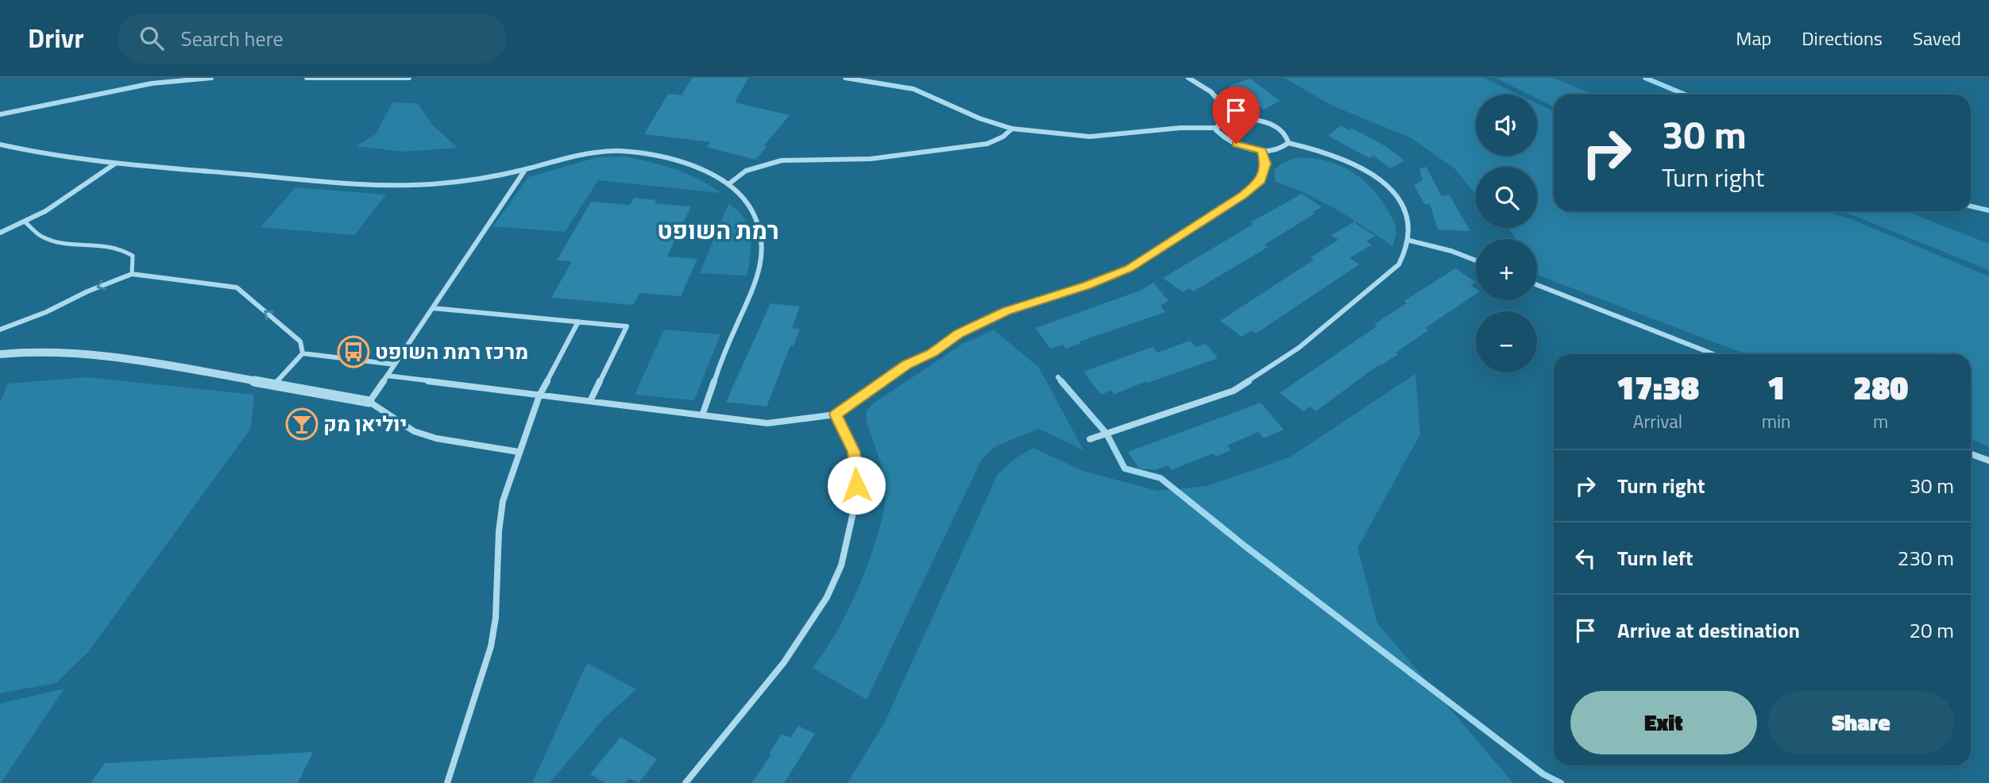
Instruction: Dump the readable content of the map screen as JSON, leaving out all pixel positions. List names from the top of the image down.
{
  "districts": ["רמת השופט"],
  "places": {
    "bus stop": ["מרכז רמת השופט"],
    "bar": ["יוליאן מק"]
  },
  "page": {
    "header": "Drivr",
    "search": "Search here",
    "nav": ["Map", "Directions", "Saved"],
    "map_buttons": ["+", "−"],
    "turn": ["30 m", "Turn right"],
    "eta": [
      "17:38",
      "Arrival",
      "1",
      "min",
      "280",
      "m"
    ],
    "list": [
      {
        "name": "Turn right",
        "value": "30 m"
      },
      {
        "name": "Turn left",
        "value": "230 m"
      },
      {
        "name": "Arrive at destination",
        "value": "20 m"
      }
    ],
    "buttons": ["Exit", "Share"]
  }
}
